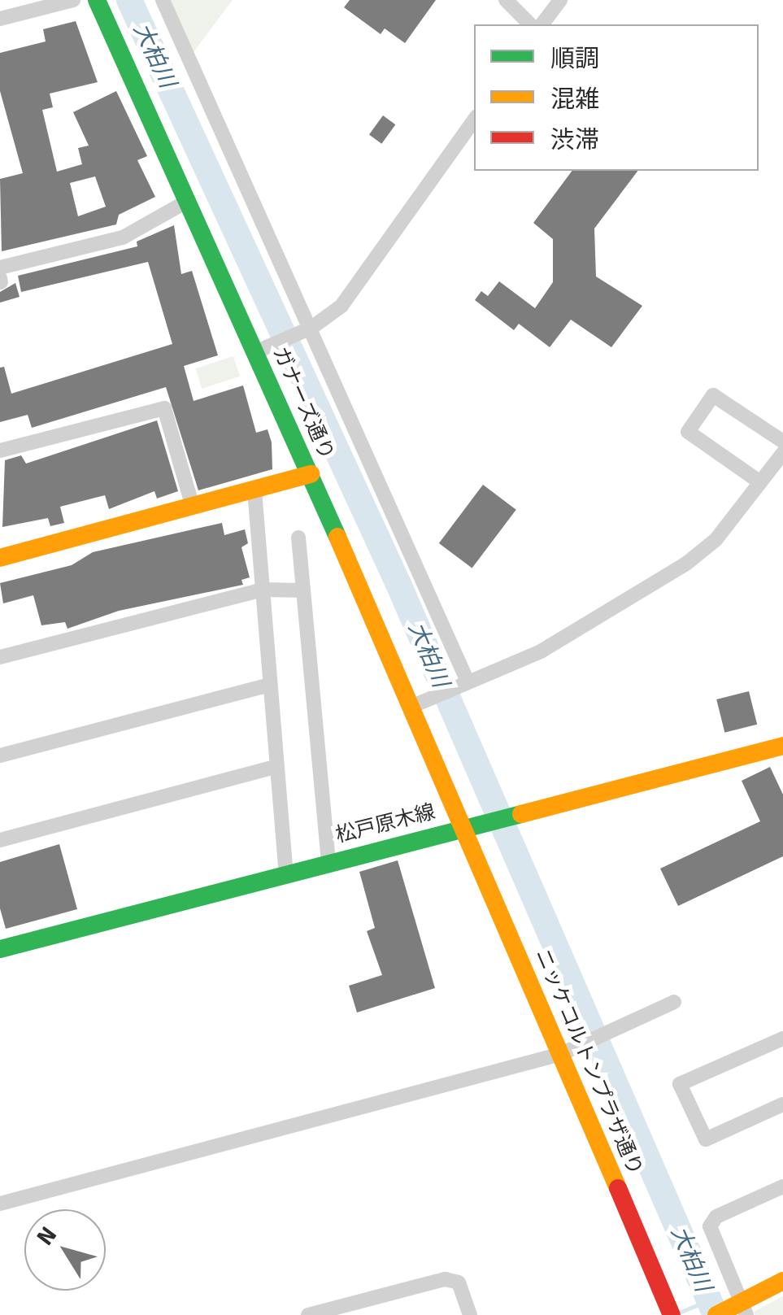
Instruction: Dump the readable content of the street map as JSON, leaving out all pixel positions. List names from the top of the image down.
{
  "streets": {
    "street": ["ガナーズ通り", "松戸原木線", "ニッケコルトンプラザ通り"]
  },
  "crossings": [
    ["ガナーズ通り", "松戸原木線"],
    ["ガナーズ通り", "ニッケコルトンプラザ通り"],
    ["松戸原木線", "ニッケコルトンプラザ通り"]
  ],
  "water": ["大柏川"],
  "legend": ["順調", "混雑", "渋滞"],
  "north": "top left"
}
